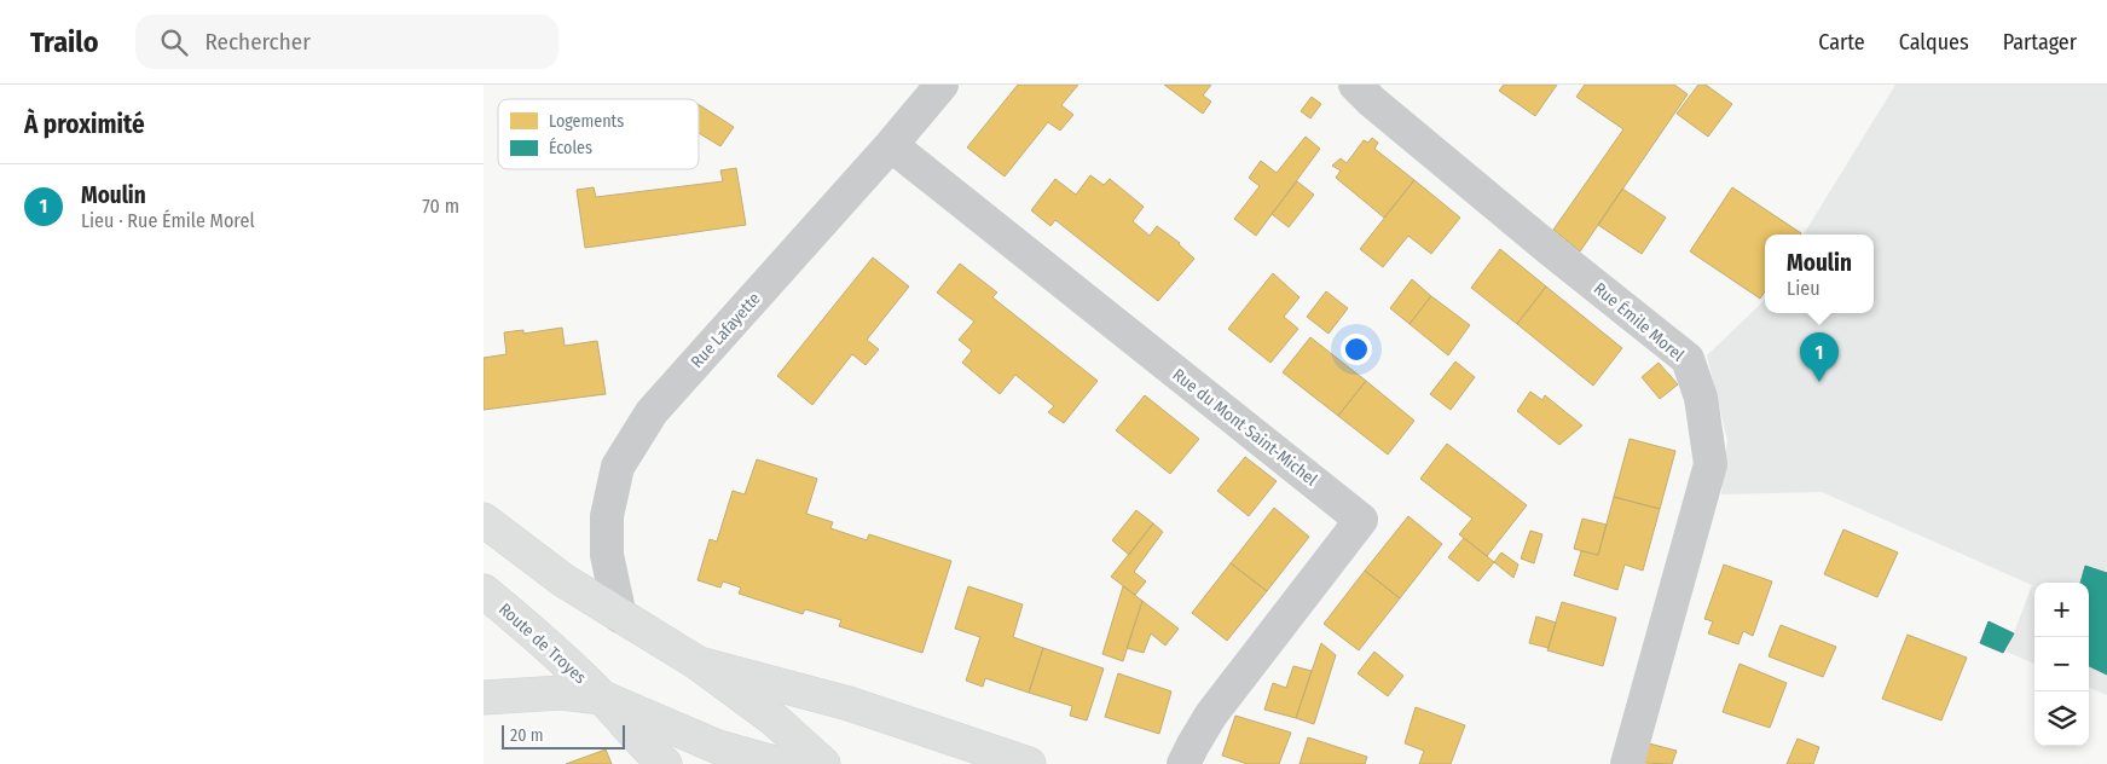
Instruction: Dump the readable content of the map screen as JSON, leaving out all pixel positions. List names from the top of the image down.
{
  "streets": {
    "main road": ["Route de Troyes"],
    "street": ["Rue Émile Morel", "Rue Lafayette", "Rue du Mont Saint-Michel"]
  },
  "crossings": [
    ["Rue Lafayette", "Rue du Mont Saint-Michel"]
  ],
  "legend": ["Logements", "Écoles"],
  "scale_bar": "20 m",
  "page": {
    "header": "Trailo",
    "search": "Rechercher",
    "nav": ["Carte", "Calques", "Partager"],
    "heading": "À proximité",
    "list": [
      {
        "mark": "1",
        "name": "Moulin",
        "note": "Lieu · Rue Émile Morel",
        "value": "70 m"
      }
    ],
    "popup": ["Moulin", "Lieu"],
    "pins": "1",
    "map_buttons": ["+", "−"],
    "scale": "20 m"
  }
}
